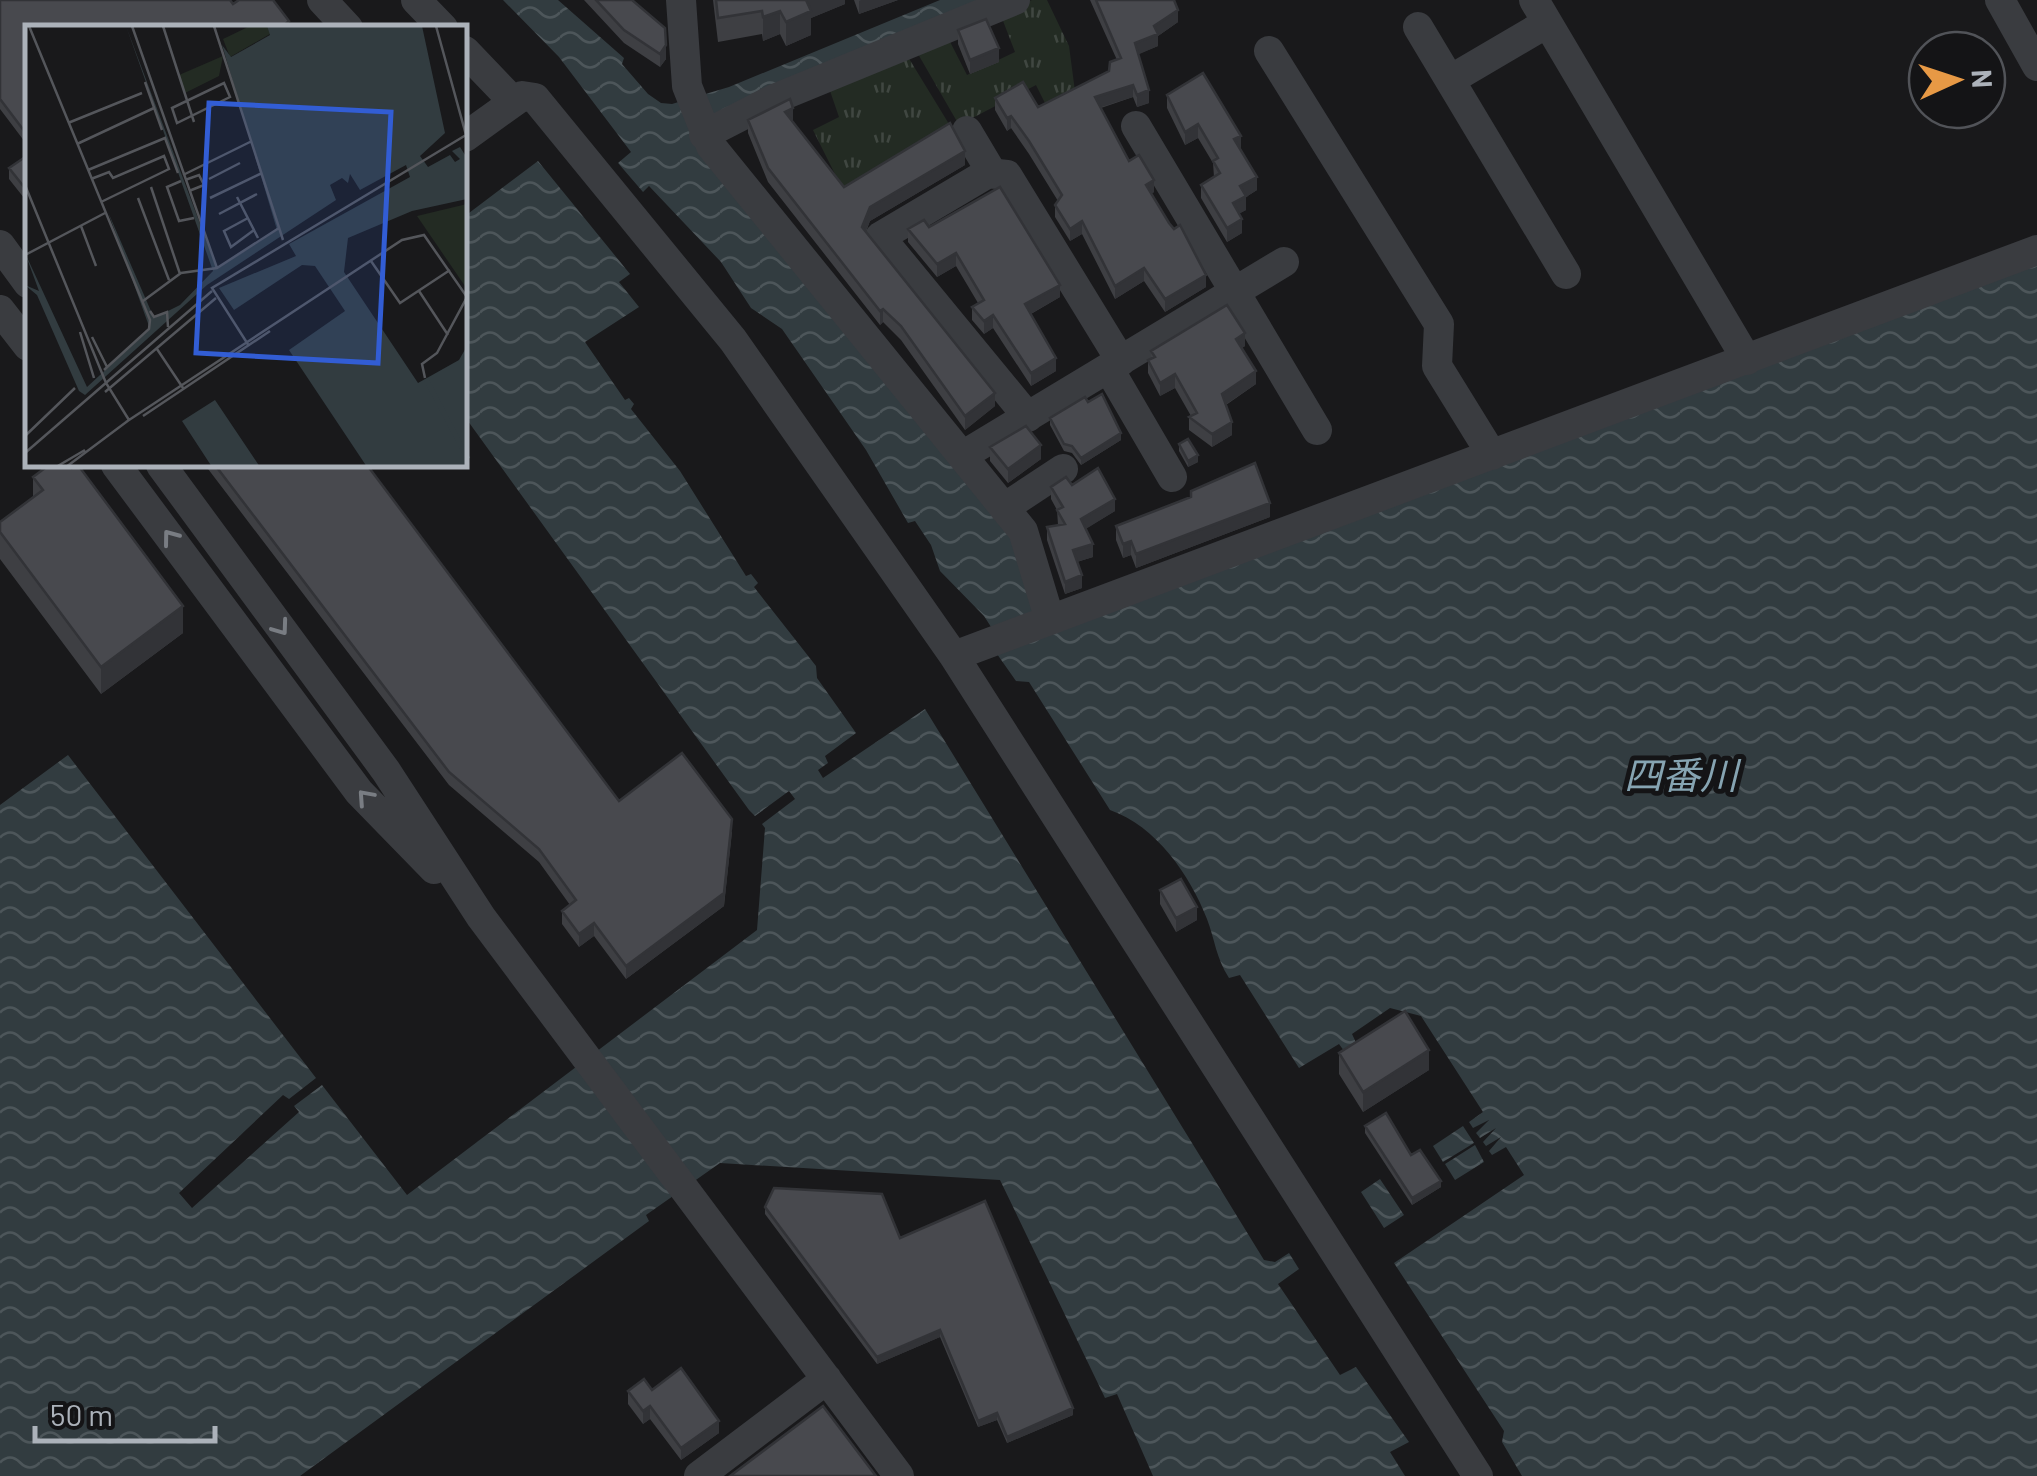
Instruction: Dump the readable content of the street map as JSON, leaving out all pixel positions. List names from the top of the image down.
{
  "water": ["四番川"],
  "scale_bar": "50 m",
  "north": "right"
}
